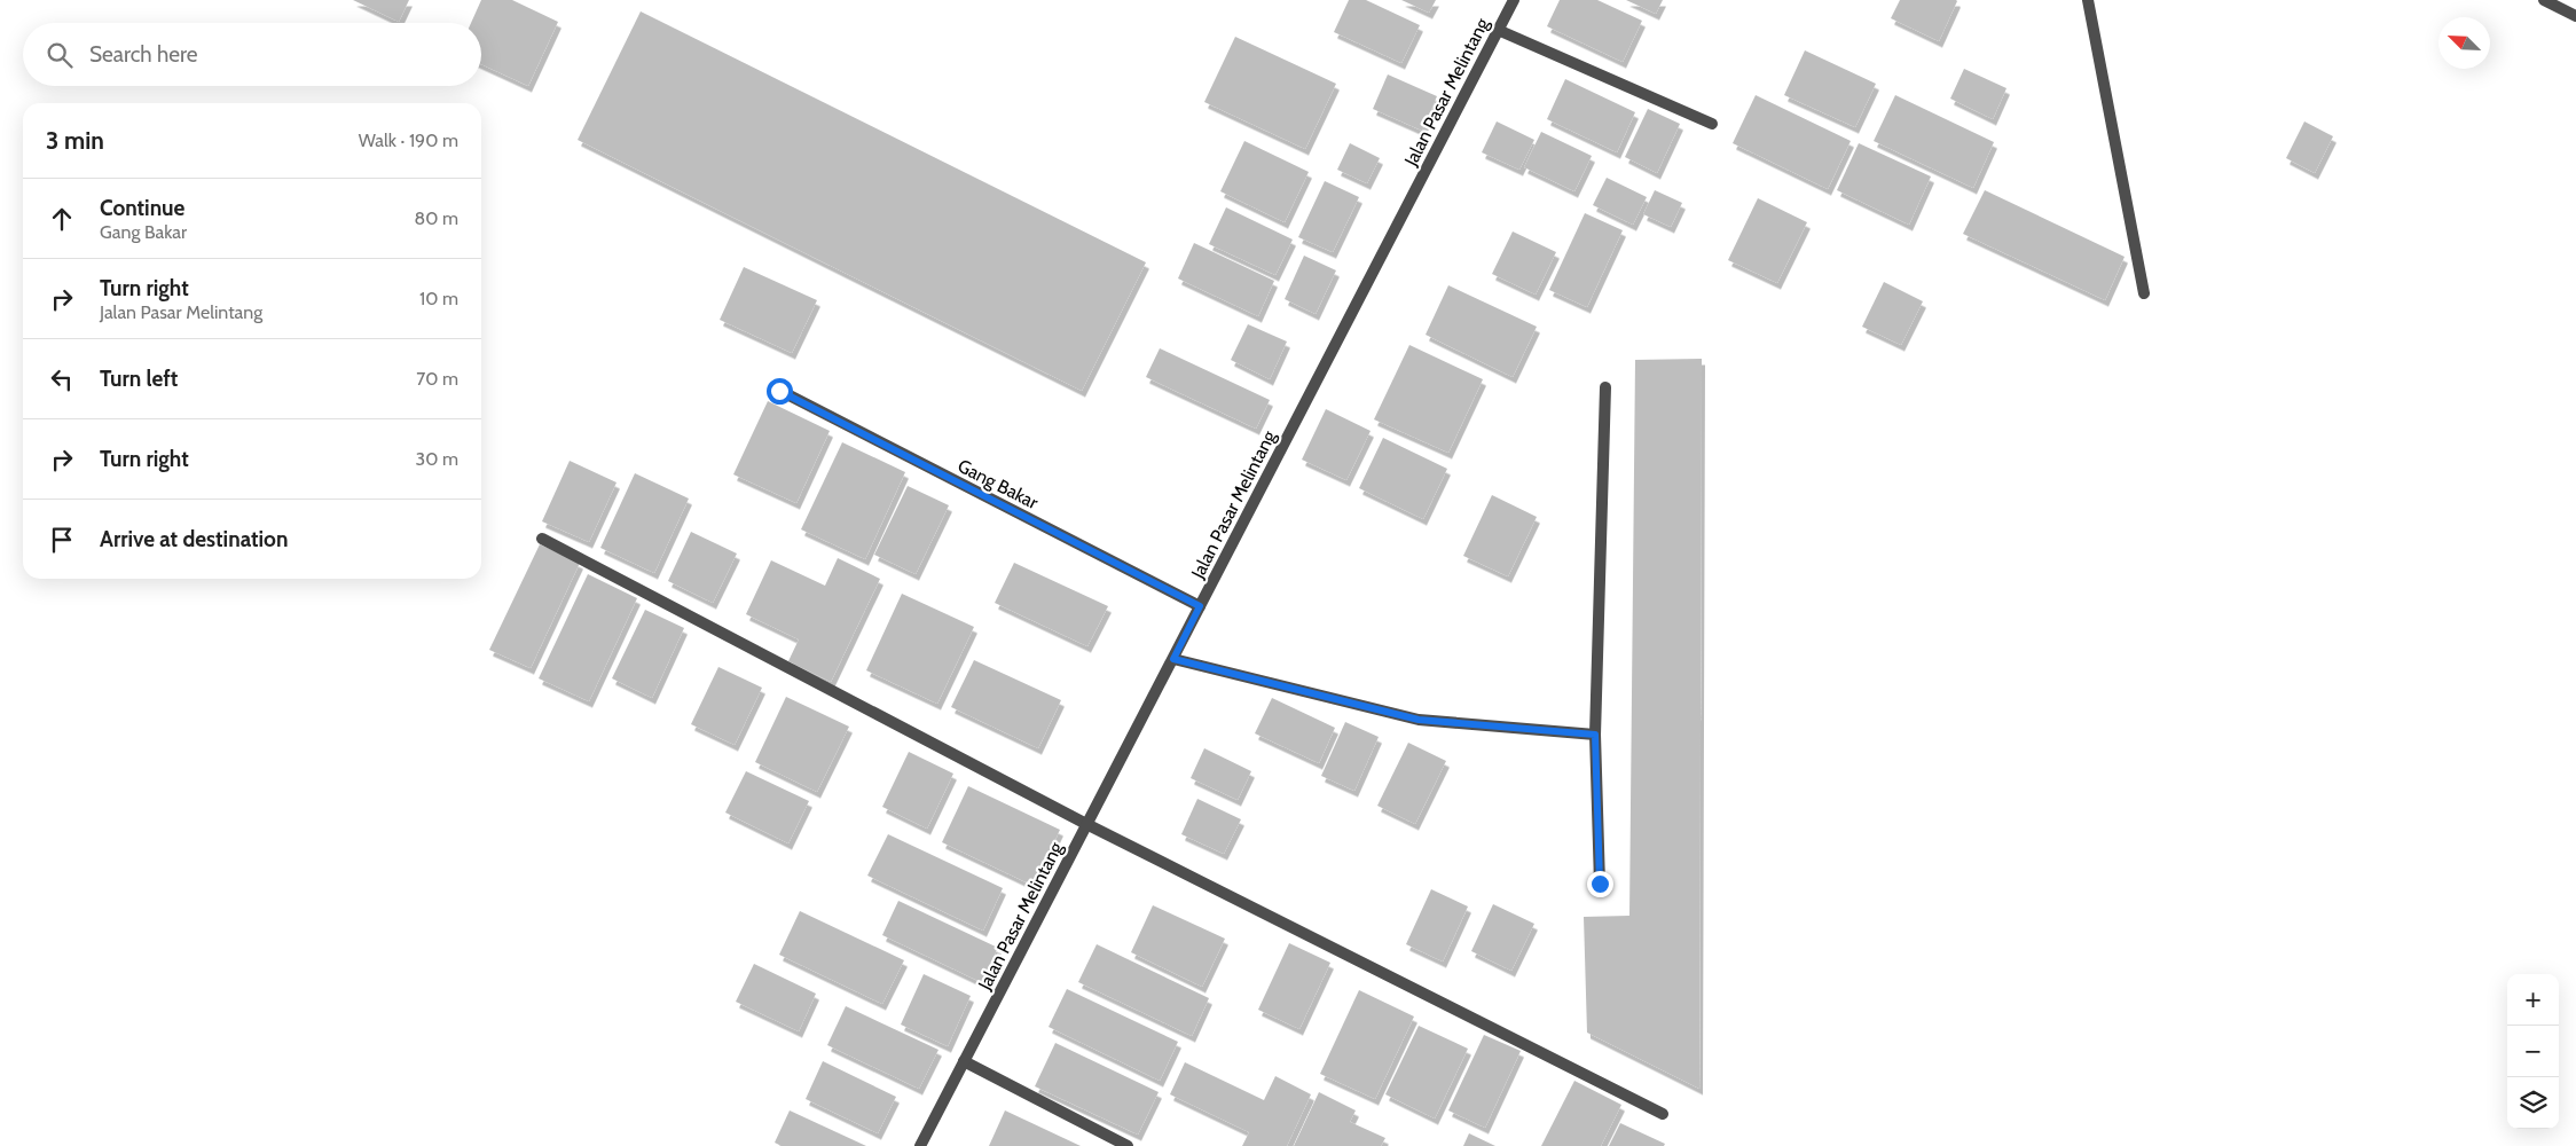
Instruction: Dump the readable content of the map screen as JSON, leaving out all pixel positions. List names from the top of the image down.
{
  "streets": {
    "street": ["Jalan Pasar Melintang", "Gang Bakar"]
  },
  "crossings": [
    ["Jalan Pasar Melintang", "Gang Bakar"]
  ],
  "north": "top left",
  "page": {
    "search": "Search here",
    "heading": ["3 min", "Walk · 190 m"],
    "list": [
      ["Continue", "Gang Bakar", "80 m"],
      ["Turn right", "Jalan Pasar Melintang", "10 m"],
      ["Turn left", "70 m"],
      ["Turn right", "30 m"],
      "Arrive at destination"
    ],
    "map_buttons": ["+", "−"]
  }
}
